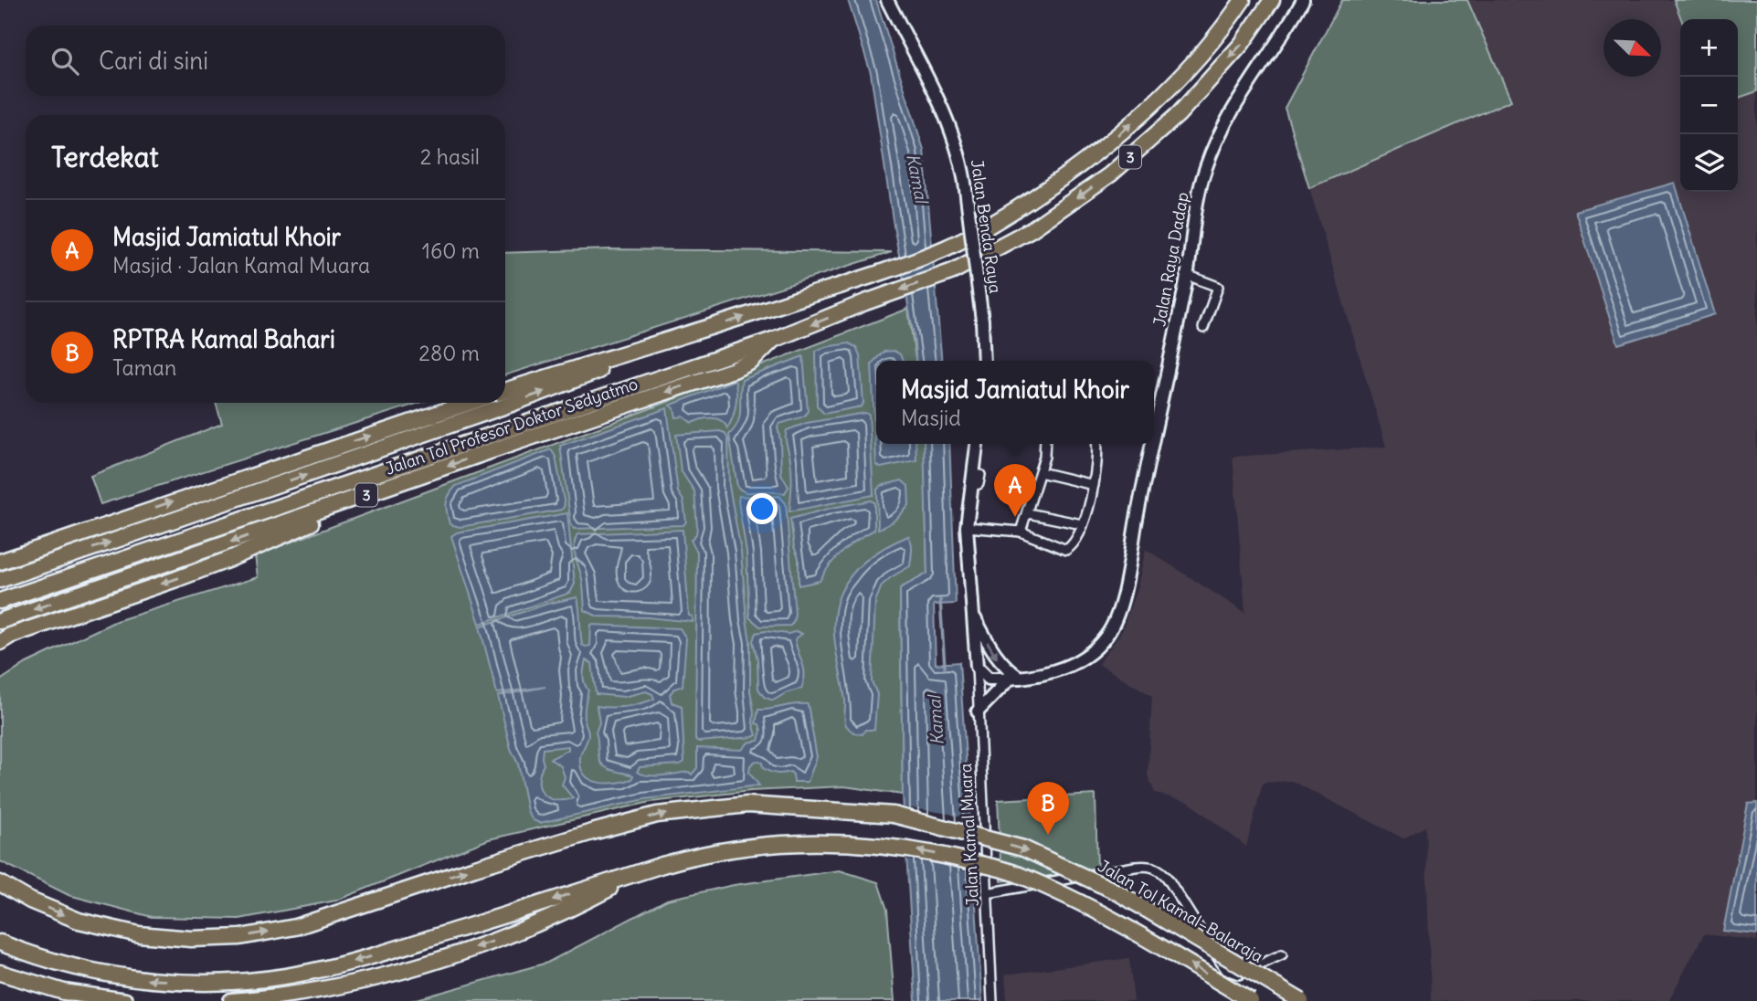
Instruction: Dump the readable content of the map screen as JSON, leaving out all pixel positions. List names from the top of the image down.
{
  "streets": {
    "highway": ["3", "Jalan Tol Profesor Doktor Sedyatmo", "Jalan Tol Kamal–Balaraja"],
    "main road": ["Jalan Benda Raya", "Jalan Raya Dadap"],
    "street": ["Jalan Kamal Muara"]
  },
  "water": ["Kamal"],
  "north": "bottom right",
  "page": {
    "map_buttons": ["+", "−"],
    "search": "Cari di sini",
    "heading": ["Terdekat", "2 hasil"],
    "list": [
      {
        "mark": "A",
        "name": "Masjid Jamiatul Khoir",
        "note": "Masjid · Jalan Kamal Muara",
        "value": "160 m"
      },
      {
        "mark": "B",
        "name": "RPTRA Kamal Bahari",
        "note": "Taman",
        "value": "280 m"
      }
    ],
    "popup": ["Masjid Jamiatul Khoir", "Masjid"],
    "pins": ["A", "B"]
  }
}
